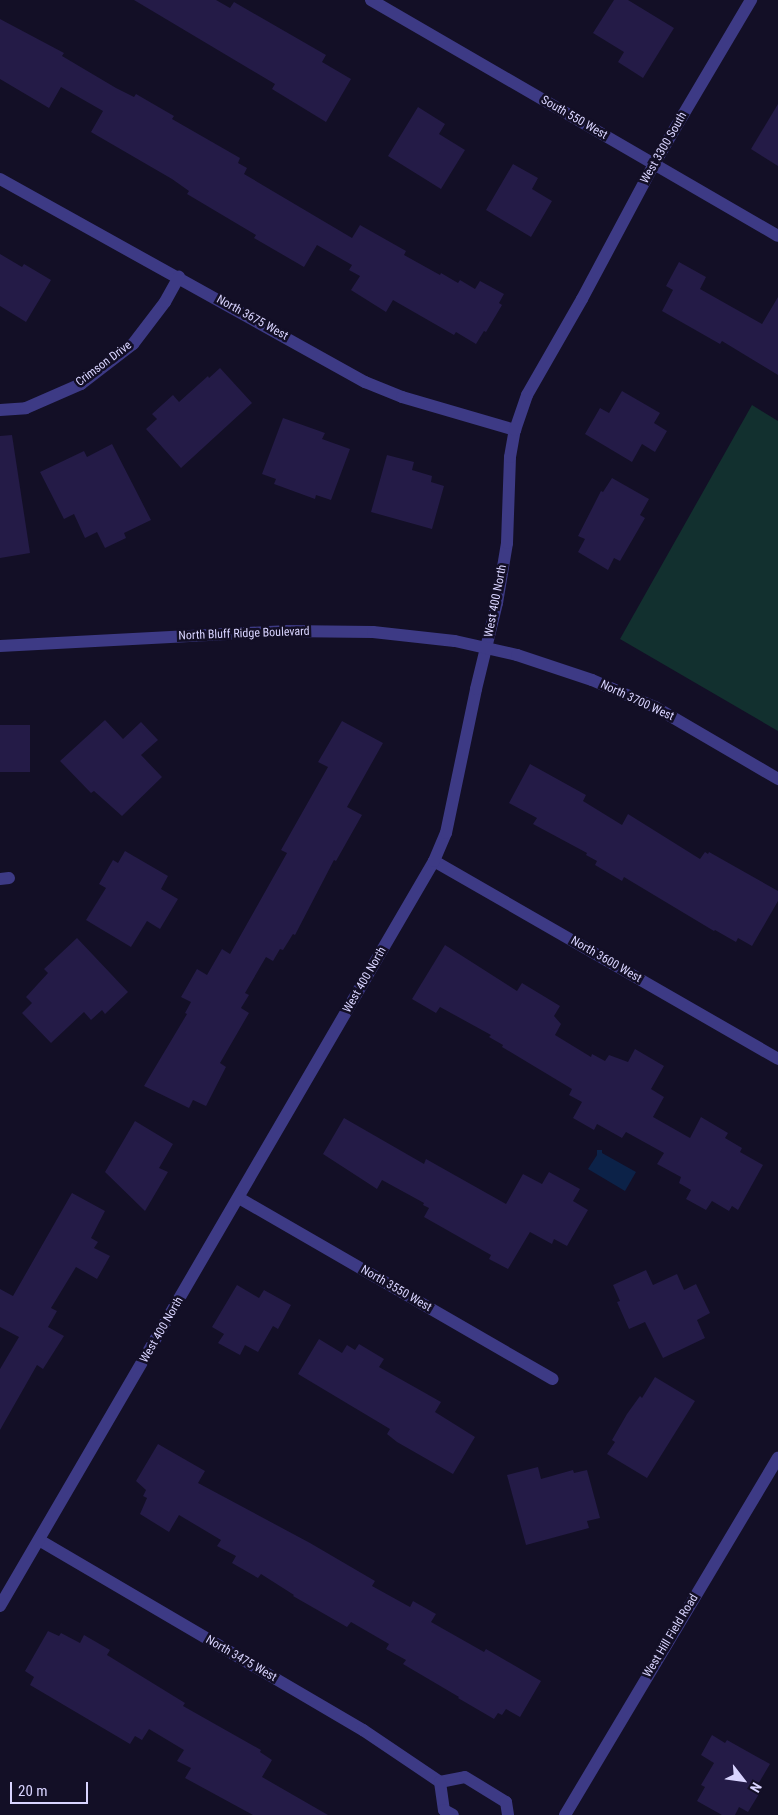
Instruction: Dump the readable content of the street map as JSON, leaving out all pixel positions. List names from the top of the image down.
{
  "streets": {
    "street": [
      "South 550 West",
      "West 3300 South",
      "North 3675 West",
      "Crimson Drive",
      "West 400 North",
      "North Bluff Ridge Boulevard",
      "North 3700 West",
      "North 3600 West",
      "North 3550 West",
      "West Hill Field Road",
      "North 3475 West"
    ]
  },
  "crossings": [
    ["South 550 West", "West 3300 South"],
    ["West 3300 South", "West 400 North"],
    ["North 3675 West", "Crimson Drive"],
    ["North 3675 West", "West 400 North"],
    ["West 400 North", "North Bluff Ridge Boulevard"],
    ["West 400 North", "North 3700 West"],
    ["West 400 North", "North 3600 West"],
    ["West 400 North", "North 3550 West"],
    ["West 400 North", "North 3475 West"],
    ["North Bluff Ridge Boulevard", "North 3700 West"]
  ],
  "scale_bar": "20 m",
  "north": "bottom right"
}
